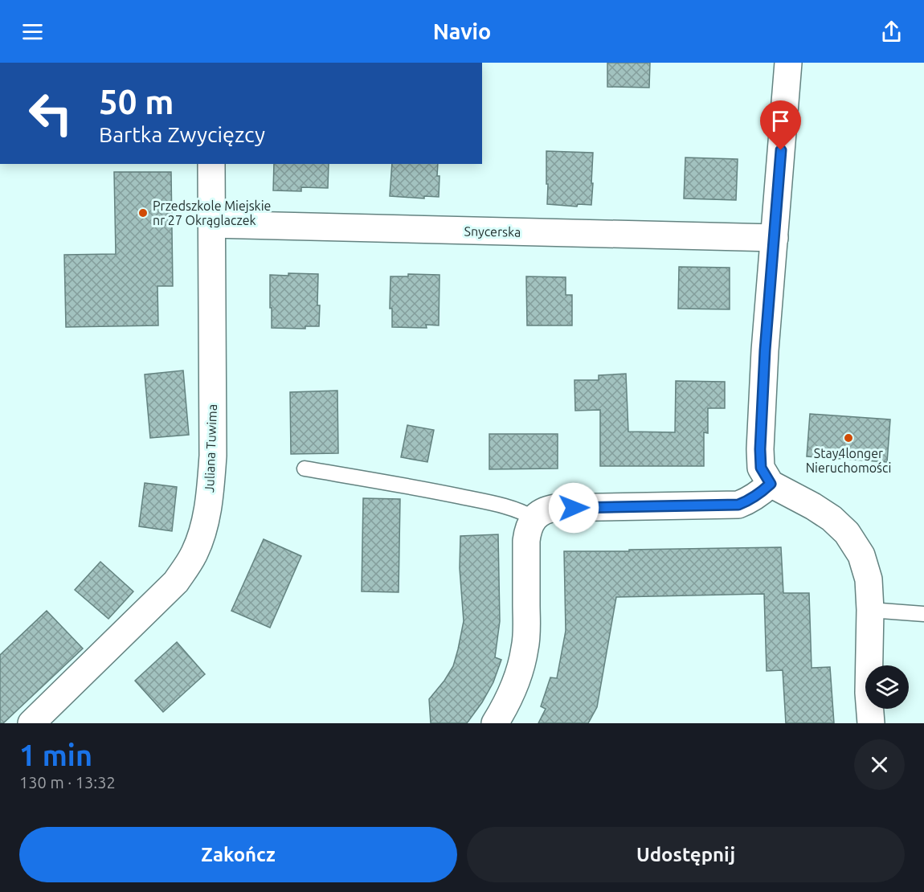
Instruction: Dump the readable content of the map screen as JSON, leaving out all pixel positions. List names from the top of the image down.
{
  "streets": {
    "street": ["Snycerska", "Juliana Tuwima"]
  },
  "crossings": [
    ["Snycerska", "Juliana Tuwima"]
  ],
  "places": ["Przedszkole Miejskie nr 27 Okrąglaczek", "Stay4longer Nieruchomości"],
  "page": {
    "header": "Navio",
    "turn": ["50 m", "Bartka Zwycięzcy"],
    "heading": ["1 min", "130 m · 13:32"],
    "buttons": ["Zakończ", "Udostępnij"]
  }
}
